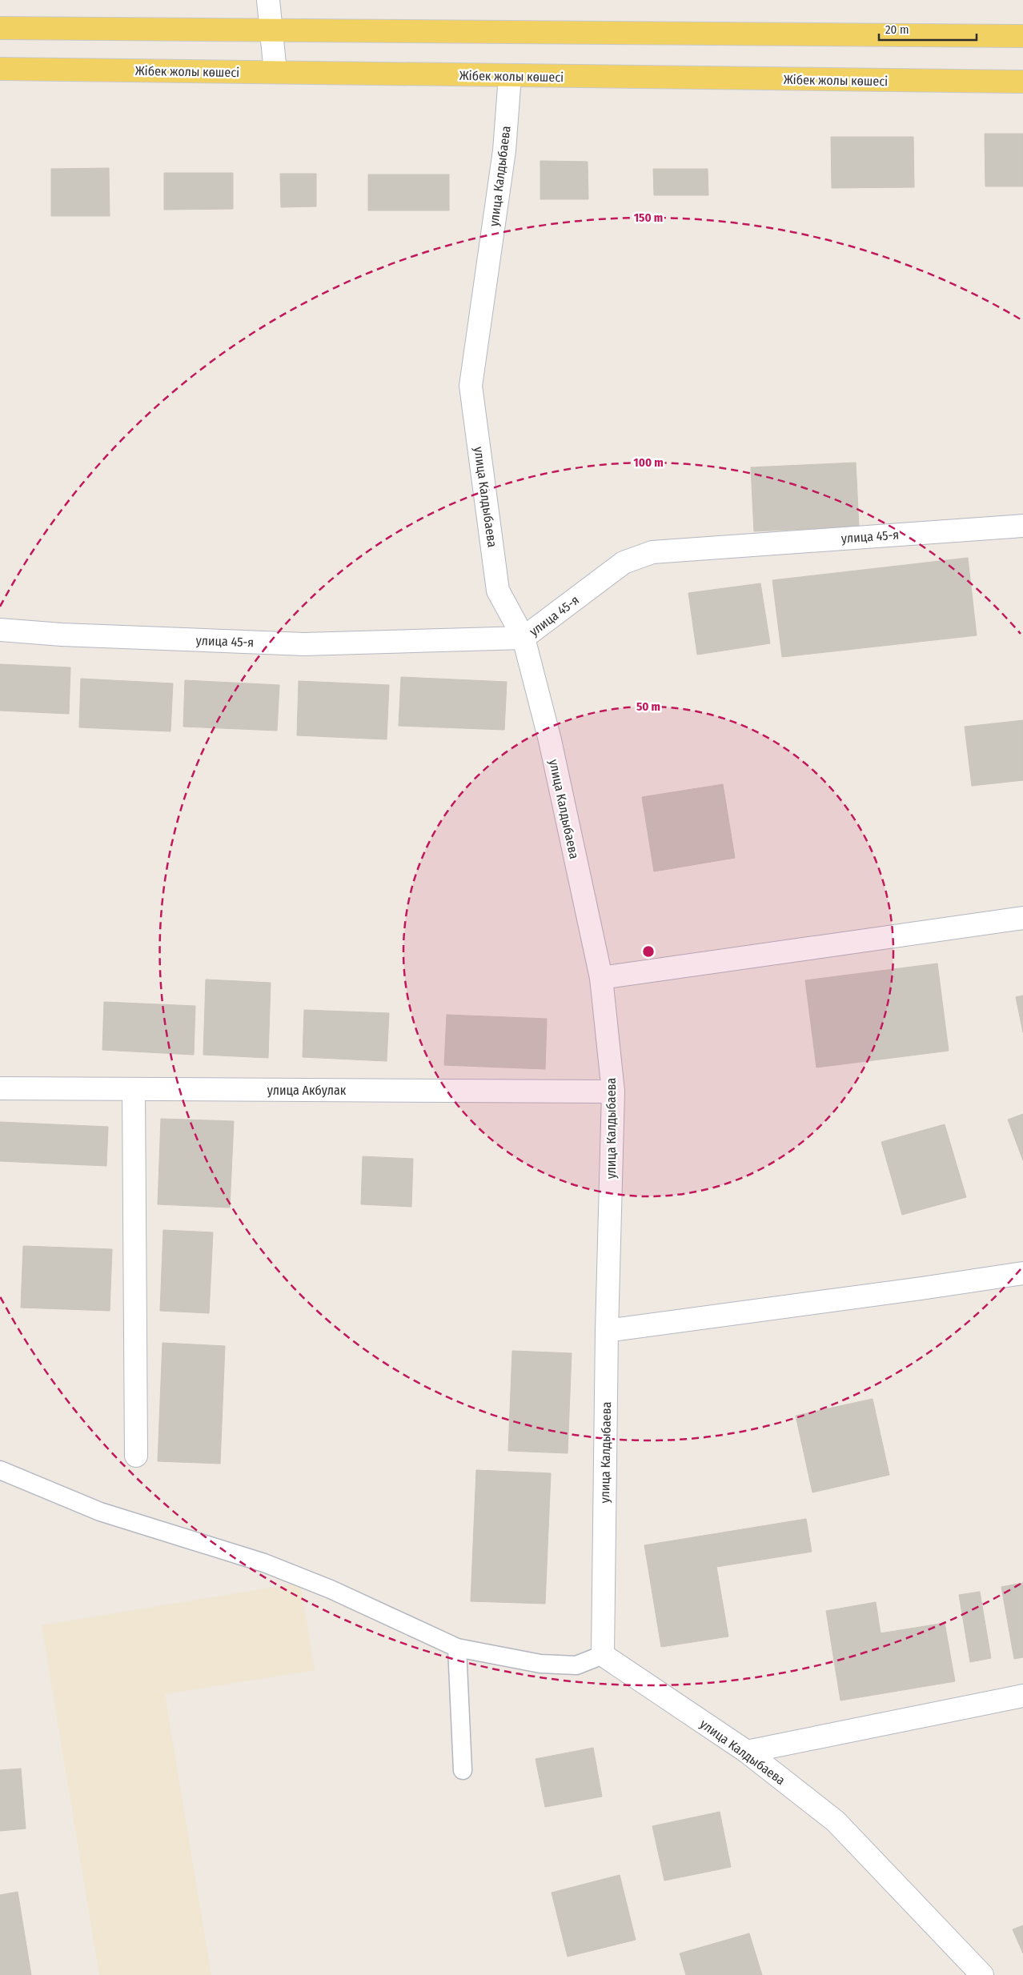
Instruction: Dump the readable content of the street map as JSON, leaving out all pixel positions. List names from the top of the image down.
{
  "streets": {
    "main road": ["Жібек жолы көшесі"],
    "street": ["улица Калдыбаева", "улица 45-я", "улица Акбулак"]
  },
  "crossings": [
    ["Жібек жолы көшесі", "улица Калдыбаева"],
    ["улица Калдыбаева", "улица 45-я"],
    ["улица Калдыбаева", "улица Акбулак"]
  ],
  "scale_bar": "20 m",
  "rings": ["150 m", "100 m", "50 m"]
}
